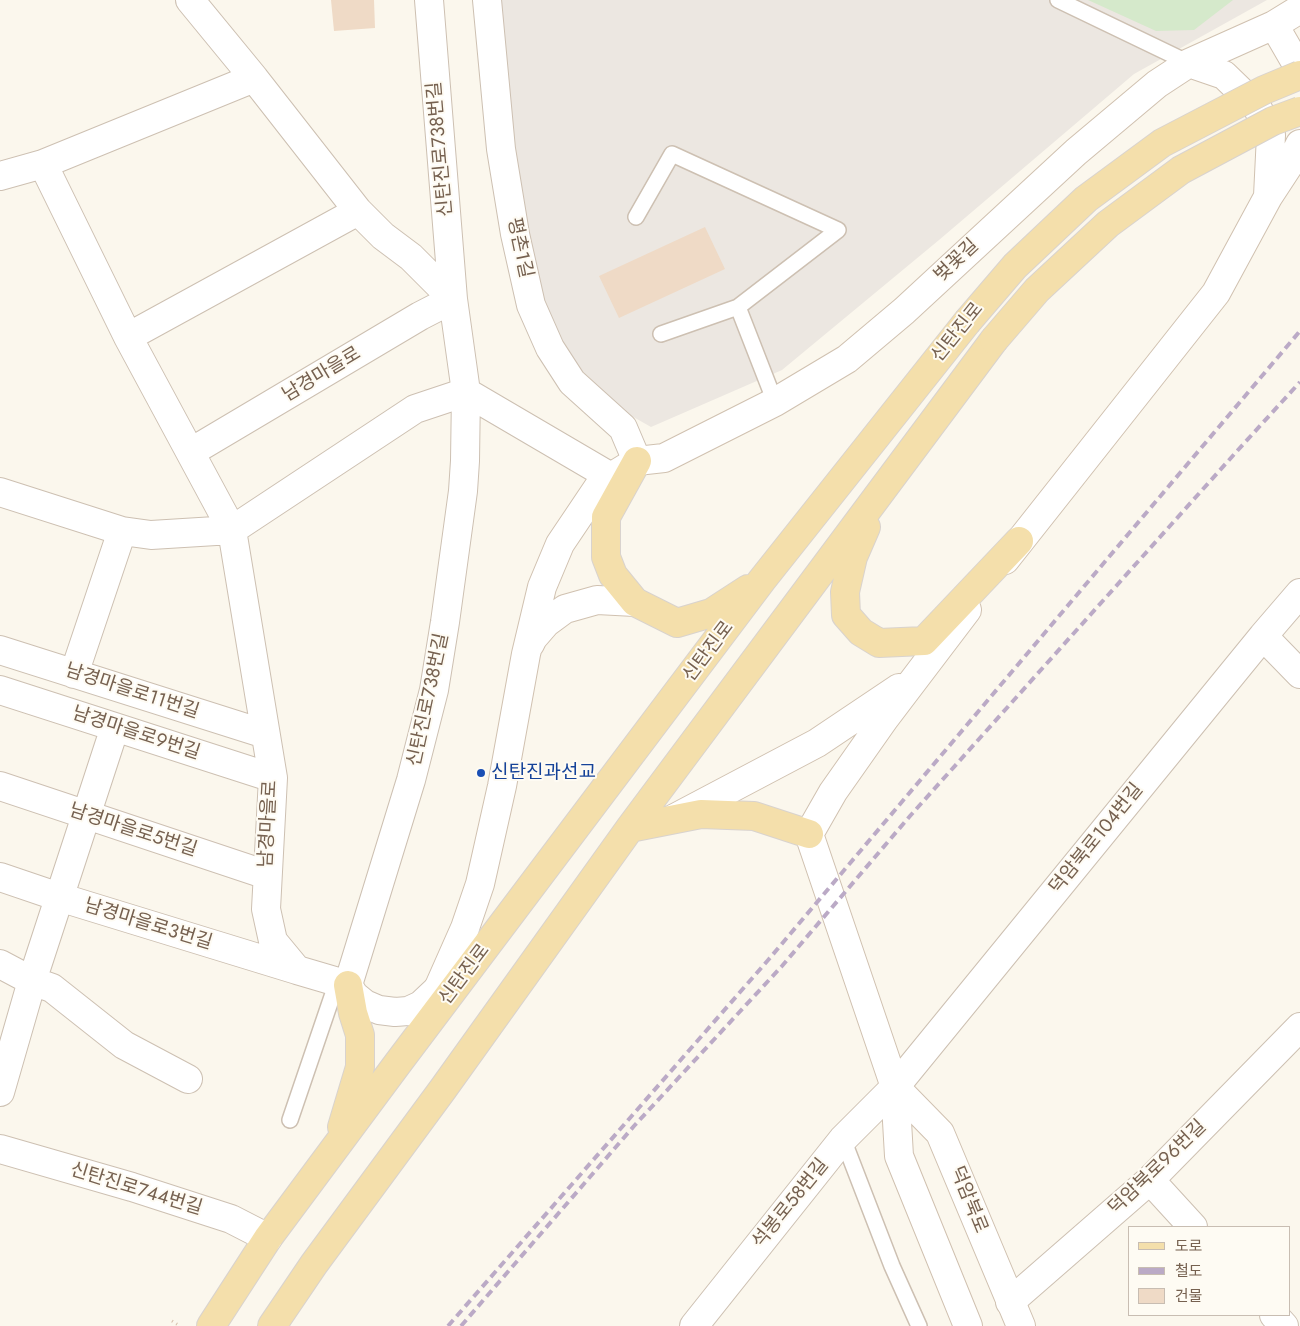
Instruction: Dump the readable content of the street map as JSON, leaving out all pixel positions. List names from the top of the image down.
{
  "streets": {
    "main road": ["신탄진로"],
    "street": [
      "신탄진로738번길",
      "평촌1길",
      "벚꽃길",
      "남경마을로",
      "남경마을로11번길",
      "남경마을로9번길",
      "남경마을로5번길",
      "덕암북로104번길",
      "남경마을로3번길",
      "덕암북로96번길",
      "신탄진로744번길",
      "덕암북로",
      "석봉로58번길"
    ]
  },
  "crossings": [
    ["신탄진로738번길", "남경마을로"],
    ["평촌1길", "벚꽃길"],
    ["신탄진로", "신탄진로744번길"],
    ["남경마을로", "남경마을로11번길"],
    ["남경마을로", "남경마을로9번길"],
    ["남경마을로", "남경마을로5번길"],
    ["남경마을로", "남경마을로3번길"],
    ["덕암북로104번길", "덕암북로"],
    ["덕암북로104번길", "석봉로58번길"],
    ["덕암북로96번길", "덕암북로"],
    ["덕암북로", "석봉로58번길"]
  ],
  "places": ["신탄진과선교"],
  "legend": ["도로", "철도", "건물"]
}
